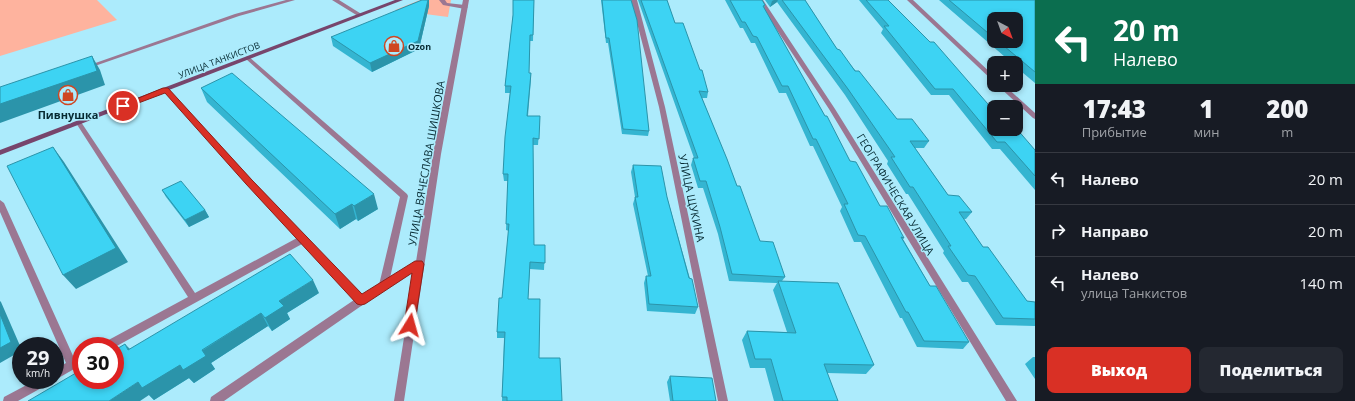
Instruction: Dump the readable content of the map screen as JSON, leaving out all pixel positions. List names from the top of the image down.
{
  "streets": {
    "main road": ["УЛИЦА ТАНКИСТОВ"],
    "street": ["УЛИЦА ВЯЧЕСЛАВА ШИШКОВА", "ГЕОГРАФИЧЕСКАЯ УЛИЦА", "УЛИЦА ЩУКИНА"]
  },
  "places": {
    "shop": ["Ozon", "Пивнушка"]
  },
  "north": "bottom right",
  "page": {
    "turn": ["20 m", "Налево"],
    "map_buttons": ["+", "−"],
    "eta": [
      "17:43",
      "Прибытие",
      "1",
      "мин",
      "200",
      "m"
    ],
    "list": [
      {
        "name": "Налево",
        "value": "20 m"
      },
      {
        "name": "Направо",
        "value": "20 m"
      },
      {
        "name": "Налево",
        "note": "улица Танкистов",
        "value": "140 m"
      }
    ],
    "speed": "29 km/h",
    "limit": "30",
    "buttons": ["Выход", "Поделиться"]
  }
}
